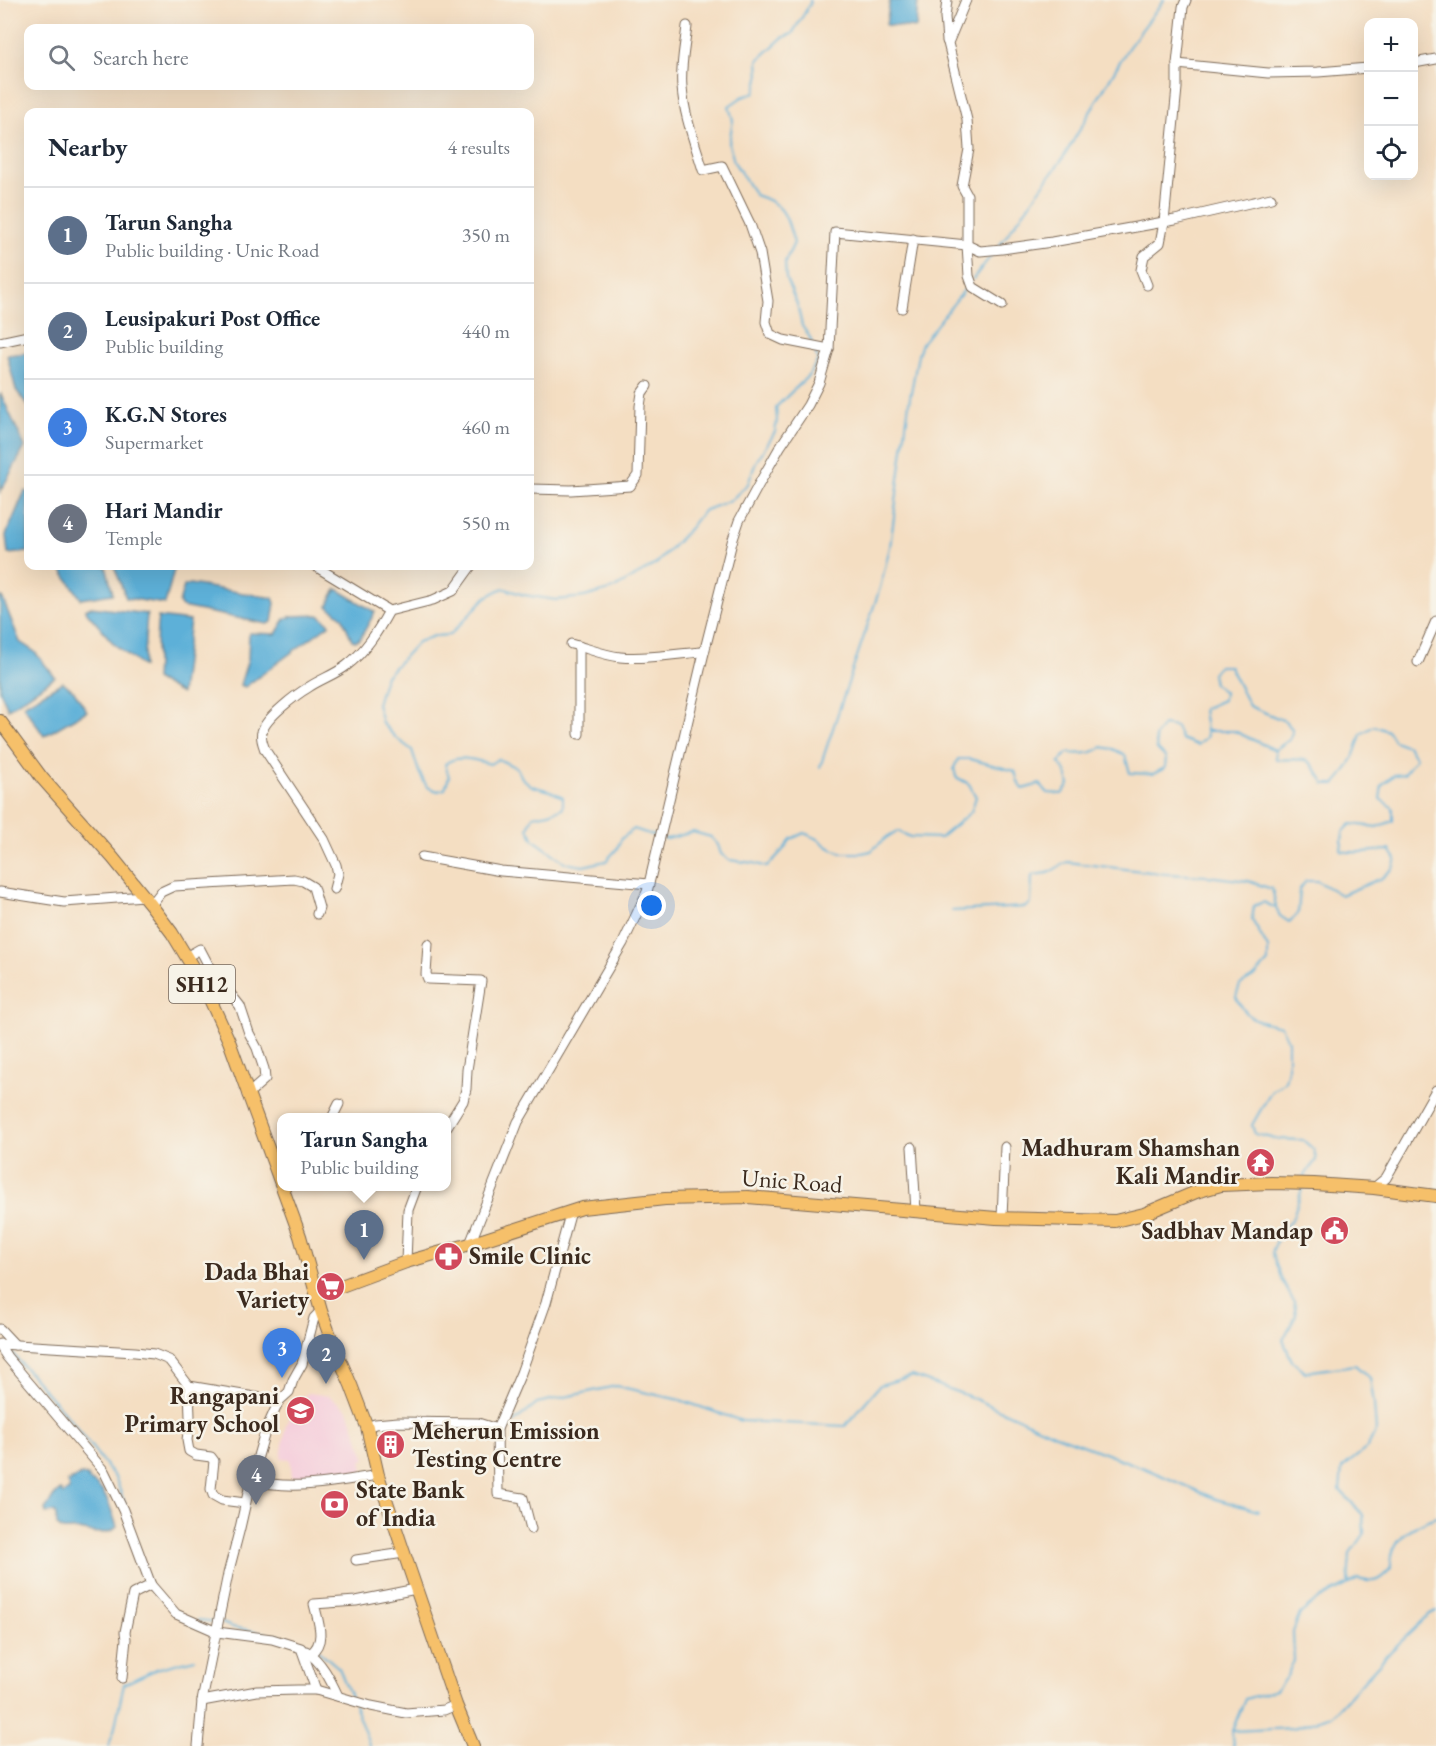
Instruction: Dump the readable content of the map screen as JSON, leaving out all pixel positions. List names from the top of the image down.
{
  "streets": {
    "main road": ["SH12", "Unic Road"]
  },
  "crossings": [
    ["SH12", "Unic Road"]
  ],
  "places": {
    "temple": ["Madhuram Shamshan Kali Mandir"],
    "public building": ["Sadbhav Mandap"],
    "pharmacy": ["Smile Clinic"],
    "supermarket": ["Dada Bhai Variety"],
    "school or university": ["Rangapani Primary School"],
    "building": ["Meherun Emission Testing Centre"],
    "bank": ["State Bank of India"]
  },
  "page": {
    "map_buttons": ["+", "−"],
    "search": "Search here",
    "heading": ["Nearby", "4 results"],
    "list": [
      {
        "mark": "1",
        "name": "Tarun Sangha",
        "note": "Public building · Unic Road",
        "value": "350 m"
      },
      {
        "mark": "2",
        "name": "Leusipakuri Post Office",
        "note": "Public building",
        "value": "440 m"
      },
      {
        "mark": "3",
        "name": "K.G.N Stores",
        "note": "Supermarket",
        "value": "460 m"
      },
      {
        "mark": "4",
        "name": "Hari Mandir",
        "note": "Temple",
        "value": "550 m"
      }
    ],
    "popup": ["Tarun Sangha", "Public building"],
    "pins": [
      "1",
      "3",
      "2",
      "4"
    ]
  }
}
